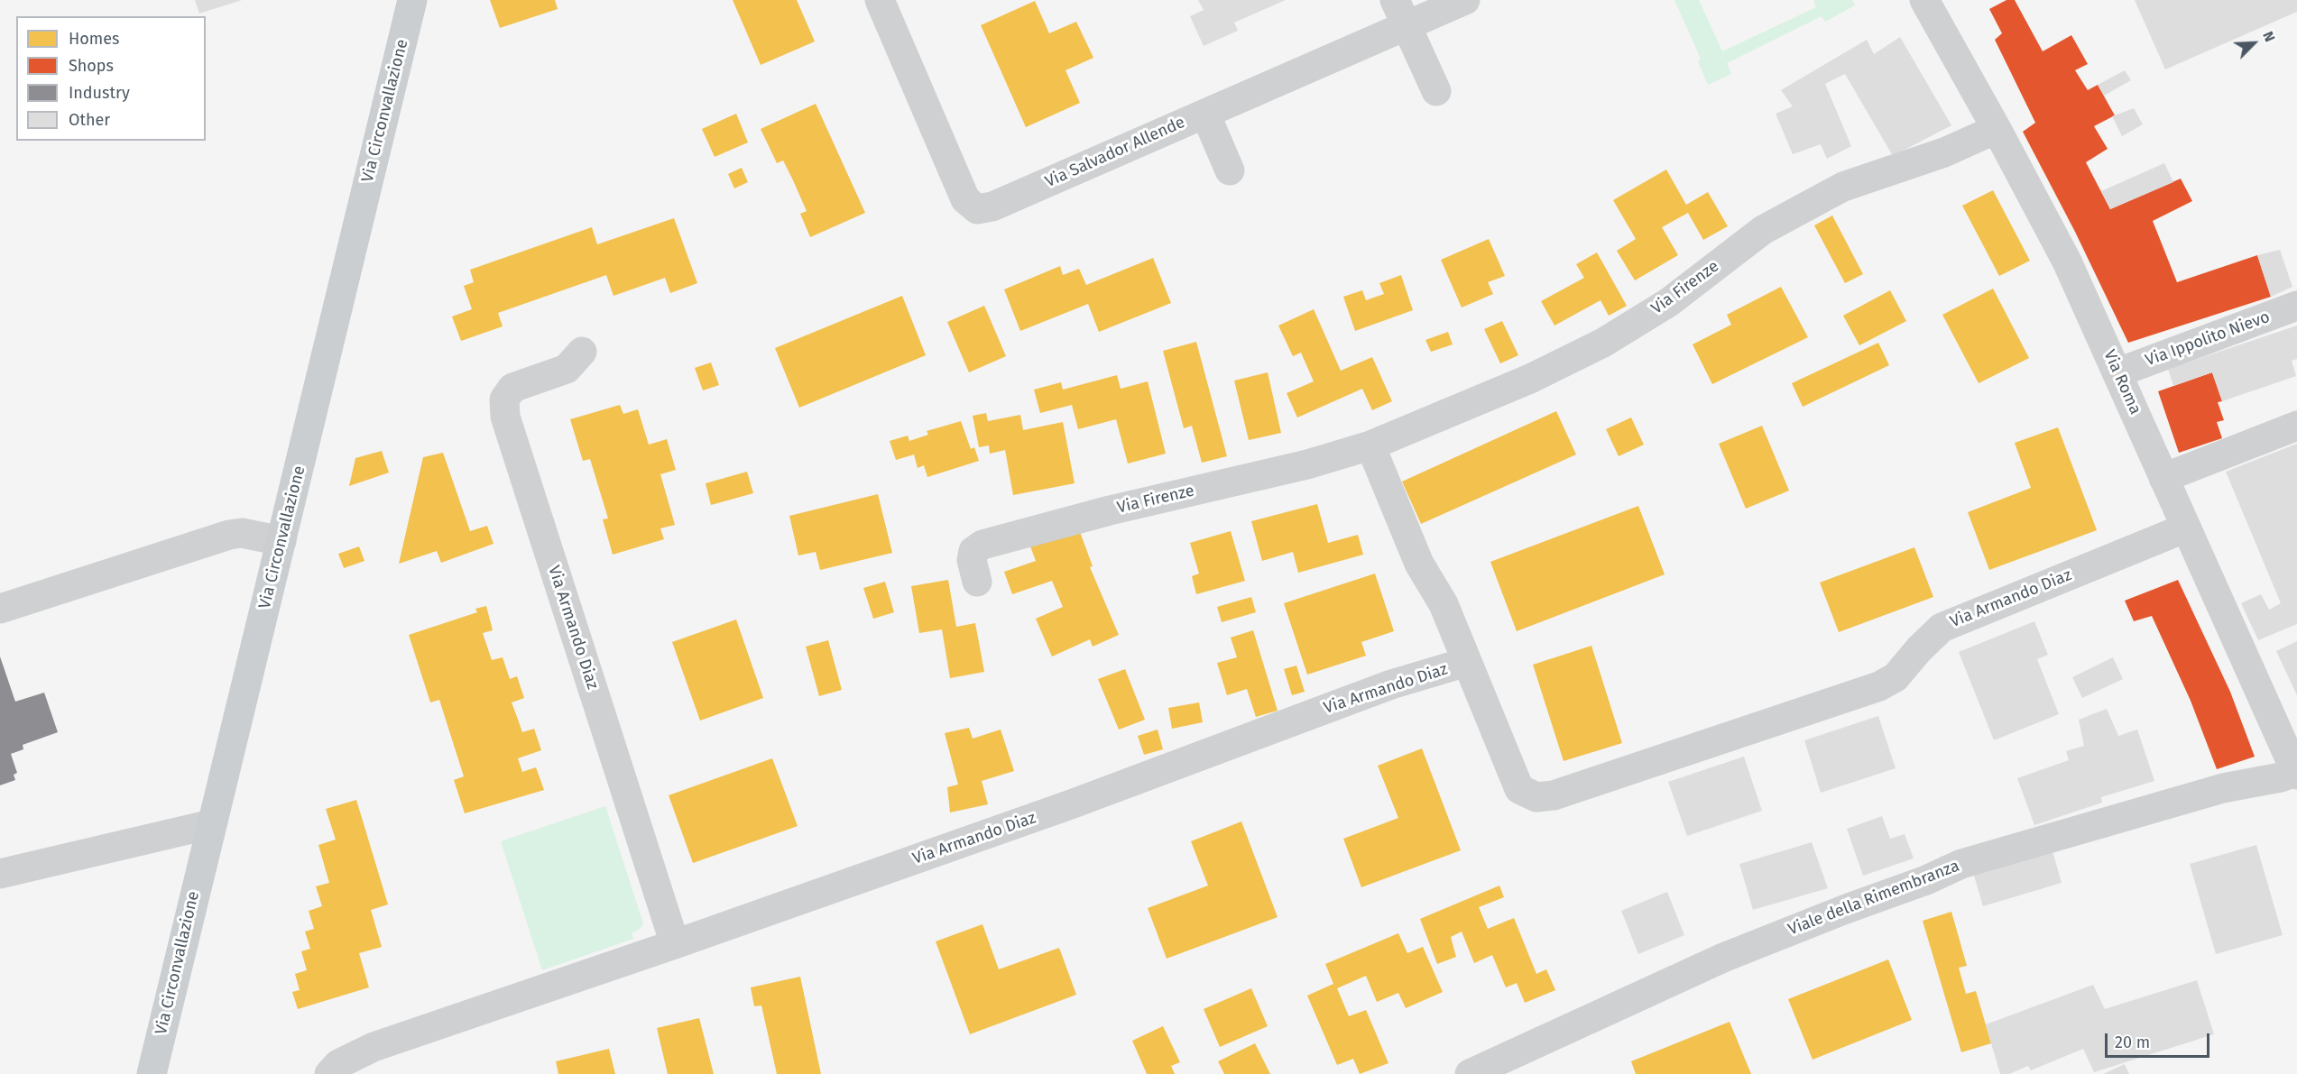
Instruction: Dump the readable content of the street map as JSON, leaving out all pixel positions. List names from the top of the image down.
{
  "streets": {
    "main road": ["Via Circonvallazione"],
    "street": [
      "Via Salvador Allende",
      "Via Firenze",
      "Via Ippolito Nievo",
      "Via Roma",
      "Via Armando Diaz",
      "Viale della Rimembranza"
    ]
  },
  "crossings": [
    ["Via Firenze", "Via Roma"],
    ["Via Ippolito Nievo", "Via Roma"],
    ["Via Roma", "Via Armando Diaz"],
    ["Via Roma", "Viale della Rimembranza"]
  ],
  "legend": [
    "Homes",
    "Shops",
    "Industry",
    "Other"
  ],
  "scale_bar": "20 m",
  "north": "top right"
}
